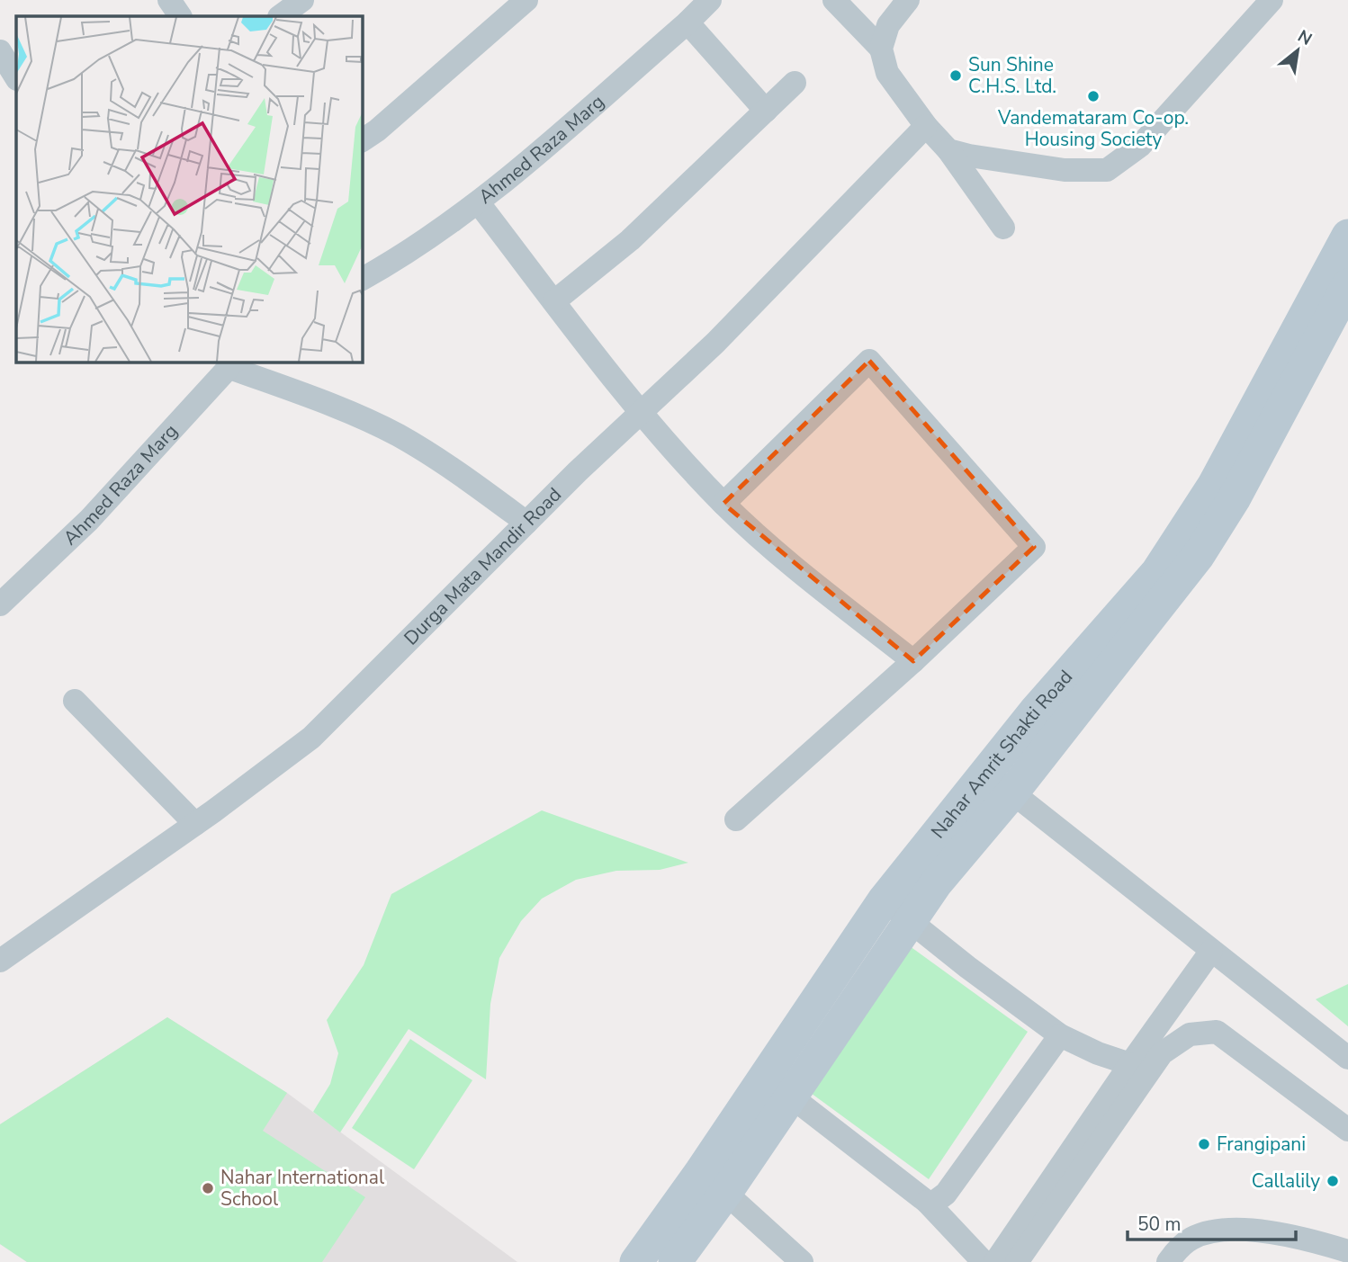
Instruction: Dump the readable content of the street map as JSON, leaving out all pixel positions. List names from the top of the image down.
{
  "streets": {
    "street": ["Ahmed Raza Marg", "Durga Mata Mandir Road", "Nahar Amrit Shakti Road"]
  },
  "places": [
    "Sun Shine C.H.S. Ltd.",
    "Vandemataram Co-op. Housing Society",
    "Frangipani",
    "Callalily",
    "Nahar International School"
  ],
  "scale_bar": "50 m",
  "north": "top right"
}
